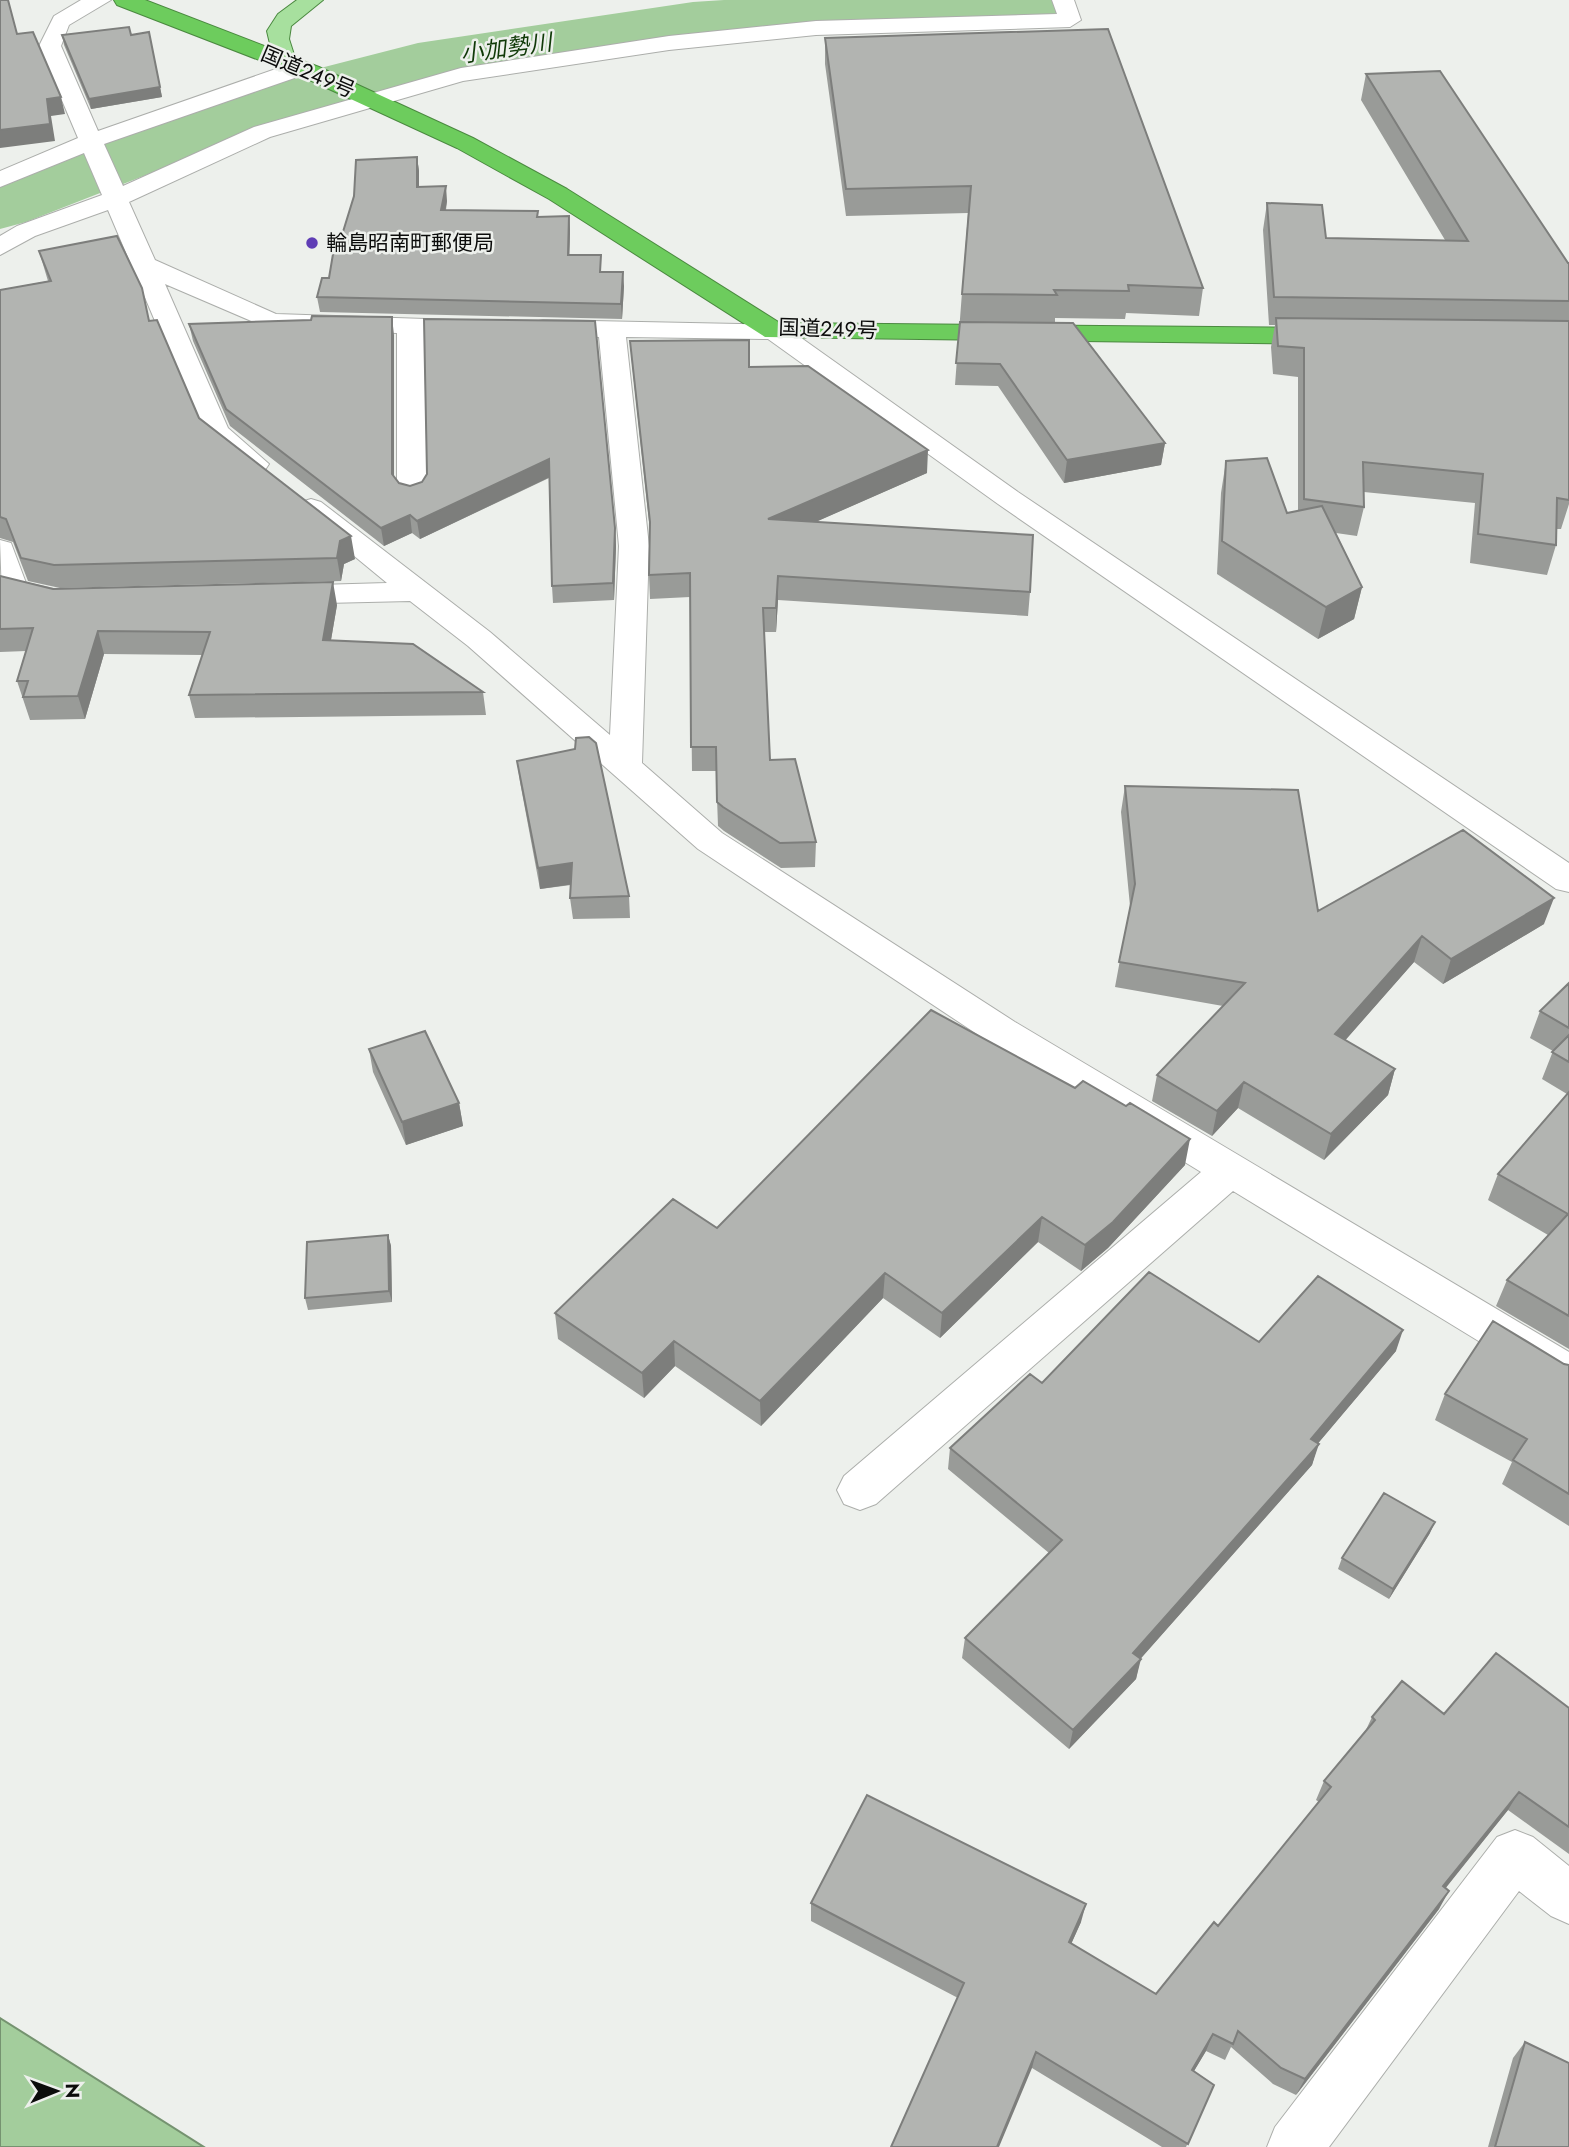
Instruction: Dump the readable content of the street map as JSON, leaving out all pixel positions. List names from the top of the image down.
{
  "streets": {
    "highway": ["国道249号"]
  },
  "water": ["小加勢川"],
  "places": ["輪島昭南町郵便局"],
  "north": "right"
}
